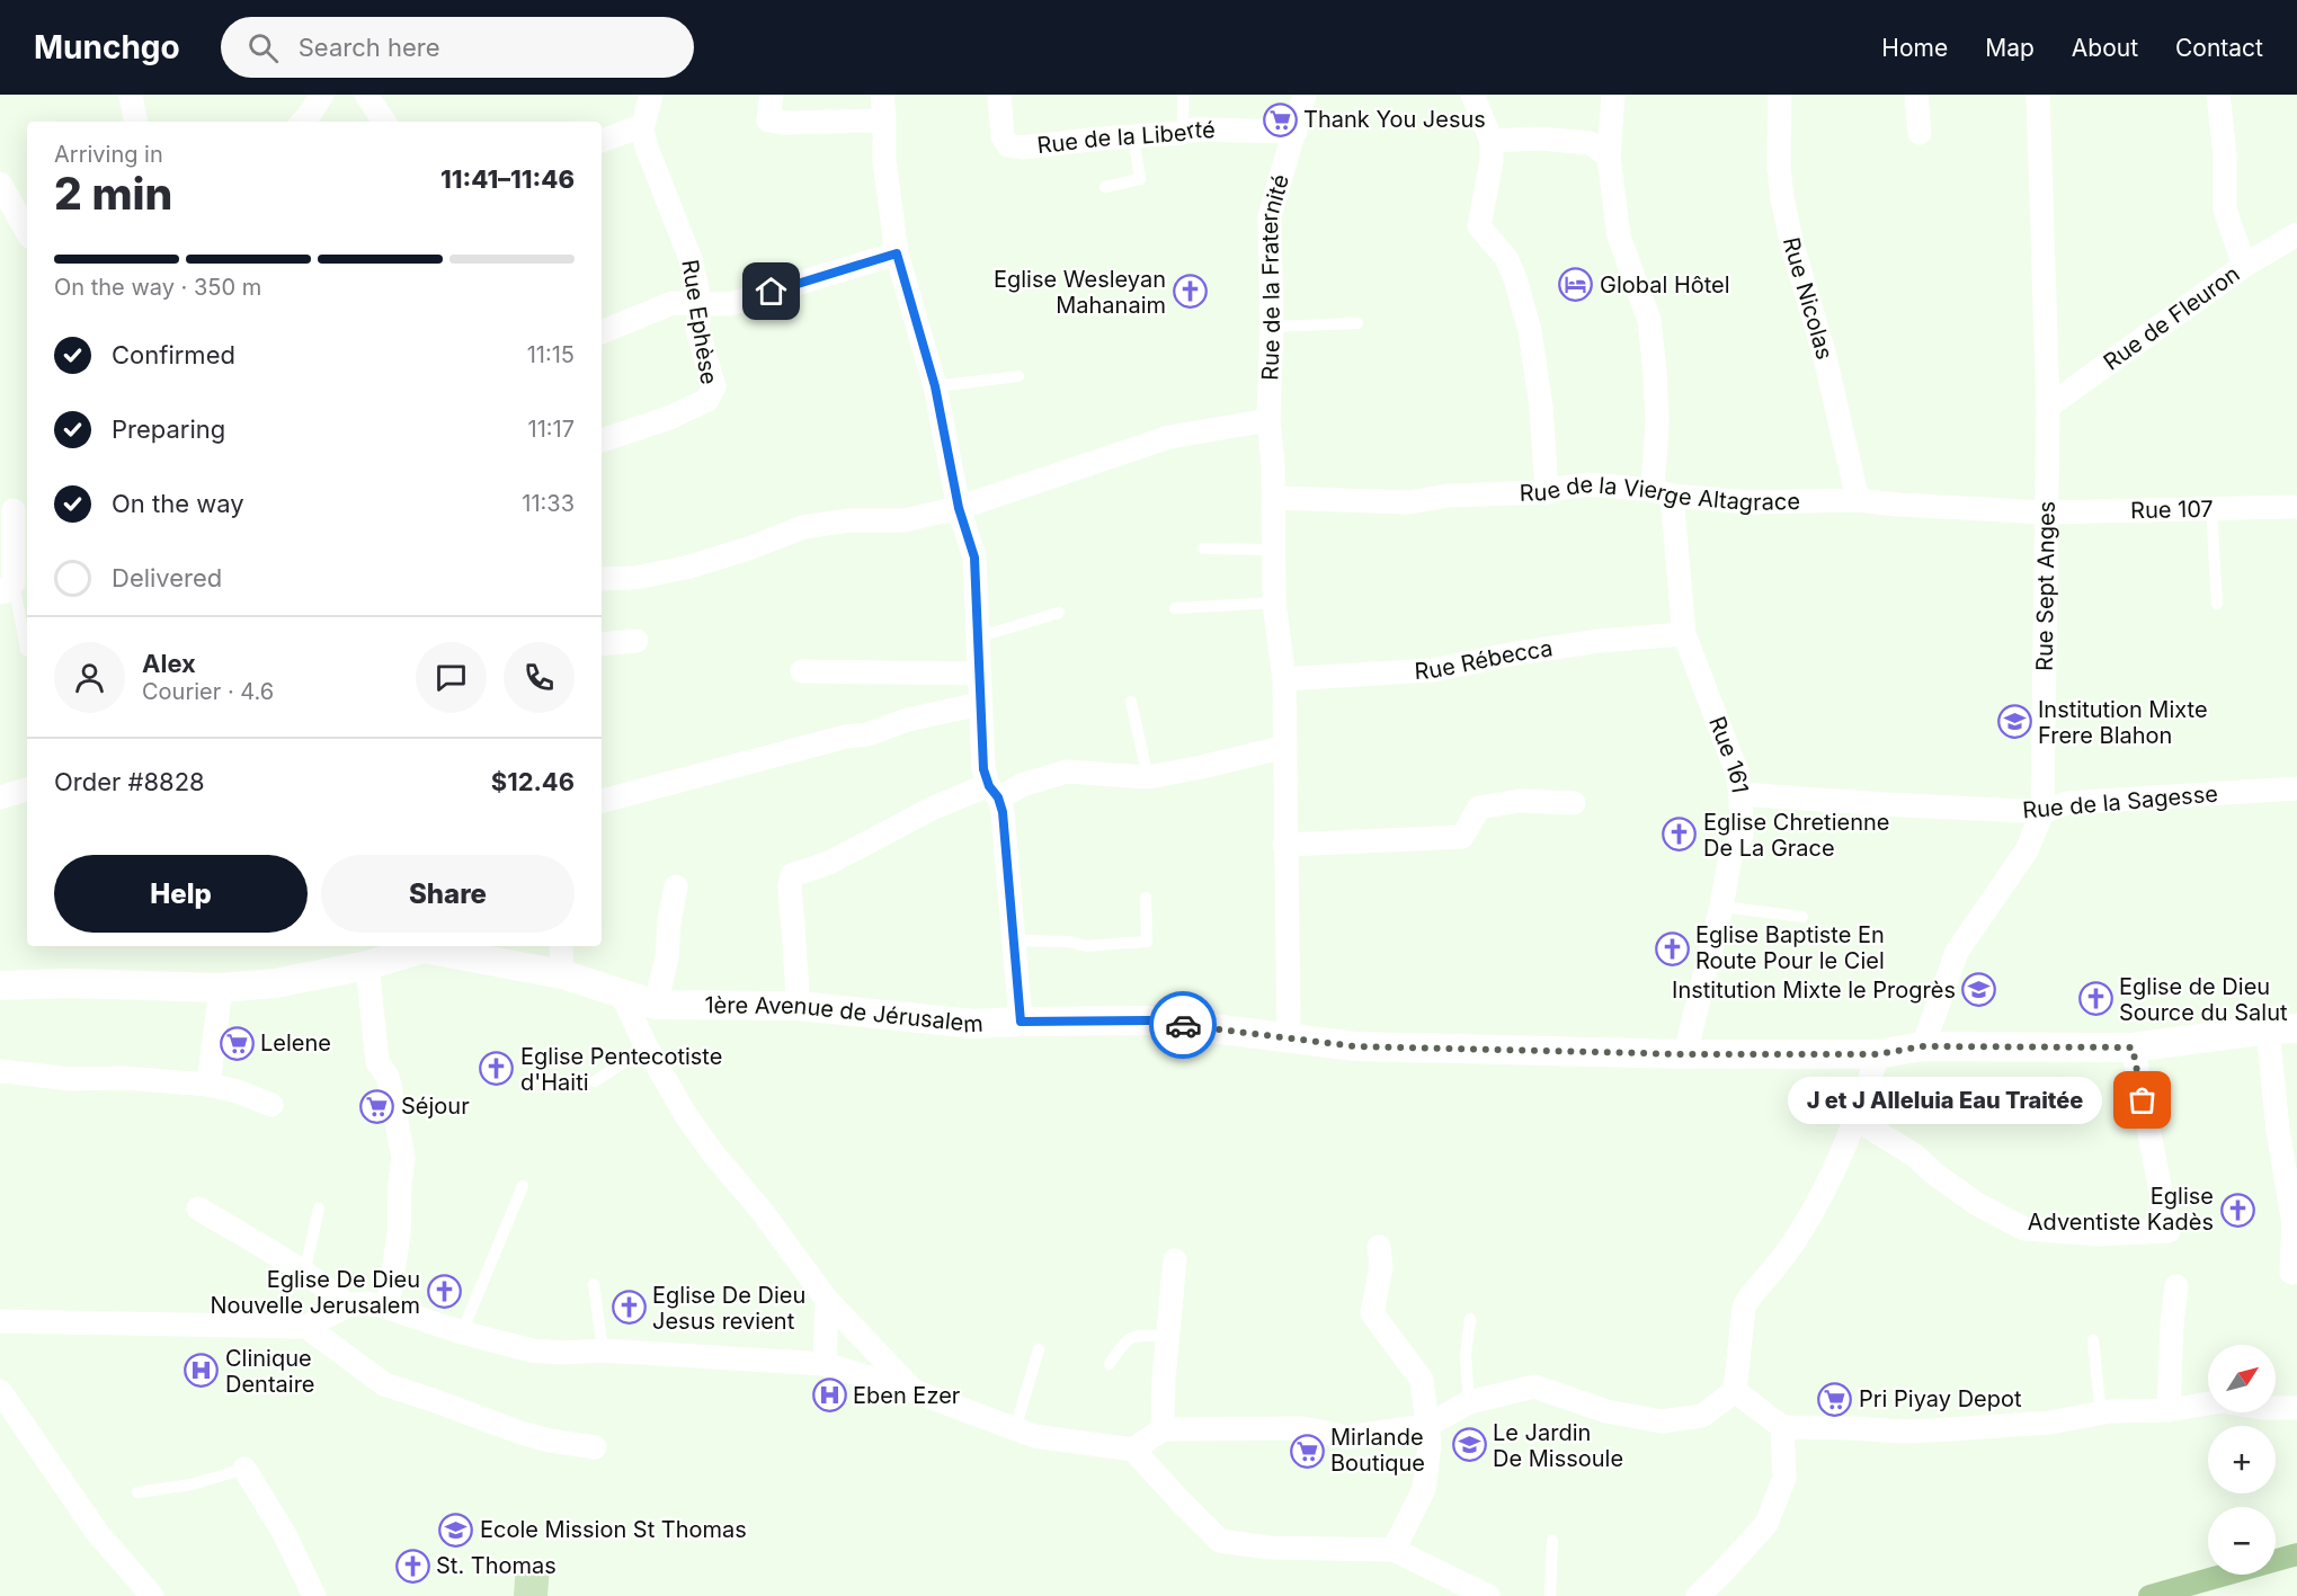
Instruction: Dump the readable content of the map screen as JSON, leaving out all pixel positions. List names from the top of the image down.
{
  "streets": {
    "street": [
      "Rue de la Liberté",
      "Rue de la Fraternité",
      "Rue Nicolas",
      "Rue de Fleuron",
      "Rue Ephèse",
      "Rue de la Vierge Altagrace",
      "Rue 107",
      "Rue Sept Anges",
      "Rue Rébecca",
      "Rue 161",
      "Rue de la Sagesse",
      "1ère Avenue de Jérusalem"
    ]
  },
  "crossings": [
    ["Rue de la Liberté", "Rue de la Fraternité"],
    ["Rue de la Fraternité", "Rue de la Vierge Altagrace"],
    ["Rue de la Fraternité", "Rue Rébecca"],
    ["Rue de la Fraternité", "1ère Avenue de Jérusalem"],
    ["Rue Nicolas", "Rue de la Vierge Altagrace"],
    ["Rue de Fleuron", "Rue Sept Anges"],
    ["Rue de la Vierge Altagrace", "Rue 107"],
    ["Rue de la Vierge Altagrace", "Rue Sept Anges"],
    ["Rue de la Vierge Altagrace", "Rue 161"],
    ["Rue 107", "Rue Sept Anges"],
    ["Rue Sept Anges", "Rue de la Sagesse"],
    ["Rue Sept Anges", "1ère Avenue de Jérusalem"],
    ["Rue Rébecca", "Rue 161"],
    ["Rue 161", "Rue de la Sagesse"],
    ["Rue 161", "1ère Avenue de Jérusalem"]
  ],
  "places": {
    "supermarket": [
      "Thank You Jesus",
      "Lelene",
      "Séjour",
      "Pri Piyay Depot",
      "Mirlande Boutique"
    ],
    "hotel": ["Global Hôtel"],
    "church": [
      "Eglise Wesleyan Mahanaim",
      "Eglise Chretienne De La Grace",
      "Eglise Baptiste En Route Pour le Ciel",
      "Eglise de Dieu Source du Salut",
      "Eglise Pentecotiste d'Haiti",
      "Eglise Adventiste Kadès",
      "Eglise De Dieu Nouvelle Jerusalem",
      "Eglise De Dieu Jesus revient",
      "St. Thomas"
    ],
    "school or university": [
      "Institution Mixte Frere Blahon",
      "Institution Mixte le Progrès",
      "Le Jardin De Missoule",
      "Ecole Mission St Thomas"
    ],
    "other": ["J et J Alleluia Eau Traitée"],
    "hospital": ["Clinique Dentaire", "Eben Ezer"]
  },
  "north": "top right",
  "page": {
    "header": "Munchgo",
    "search": "Search here",
    "nav": [
      "Home",
      "Map",
      "About",
      "Contact"
    ],
    "heading": ["2 min", "Arriving in", "11:41–11:46"],
    "panel": [
      "Alex",
      "Courier · 4.6",
      "Order #8828",
      "$12.46"
    ],
    "bar": "On the way · 350 m",
    "list": [
      ["Confirmed", "11:15"],
      ["Preparing", "11:17"],
      ["On the way", "11:33"],
      "Delivered"
    ],
    "buttons": ["Help", "Share"],
    "bubble": "J et J Alleluia Eau Traitée",
    "map_buttons": ["+", "−"]
  }
}
